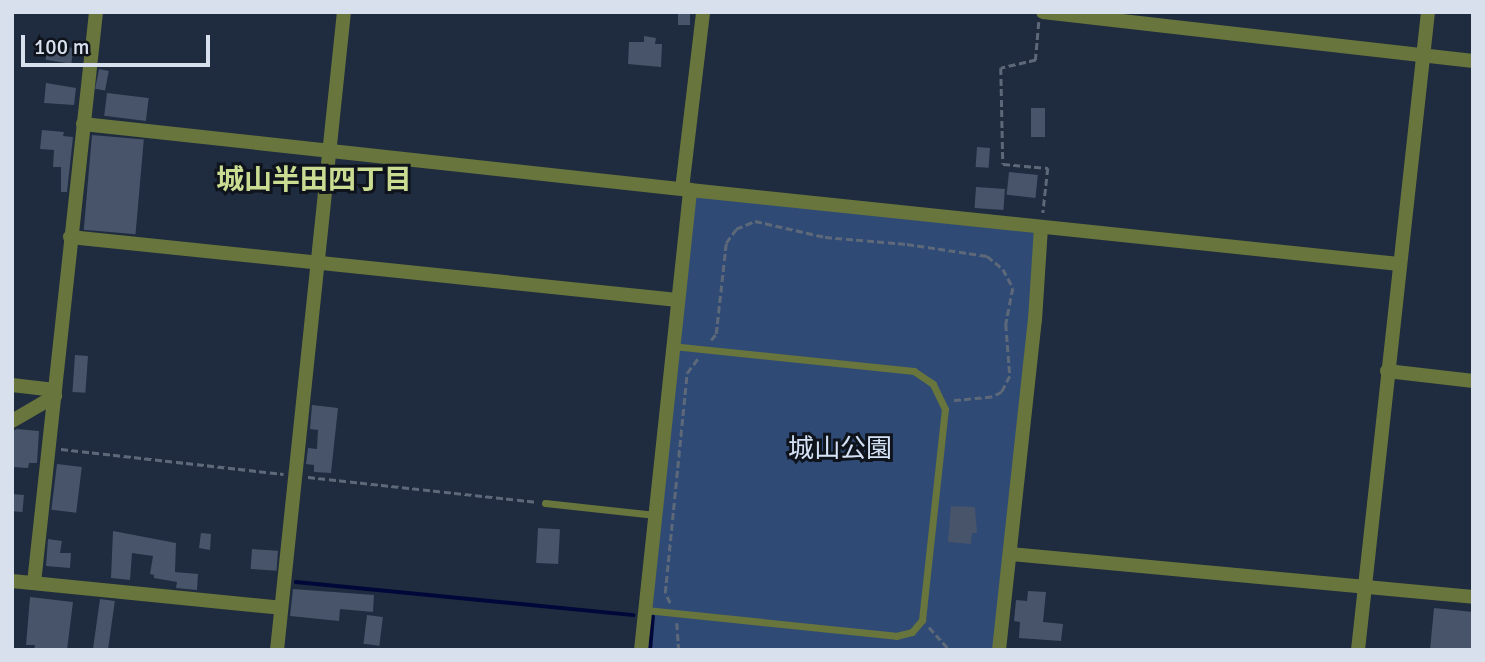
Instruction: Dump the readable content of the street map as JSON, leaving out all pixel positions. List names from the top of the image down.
{
  "districts": ["城山半田四丁目"],
  "parks": ["城山公園"],
  "scale_bar": "100 m"
}
